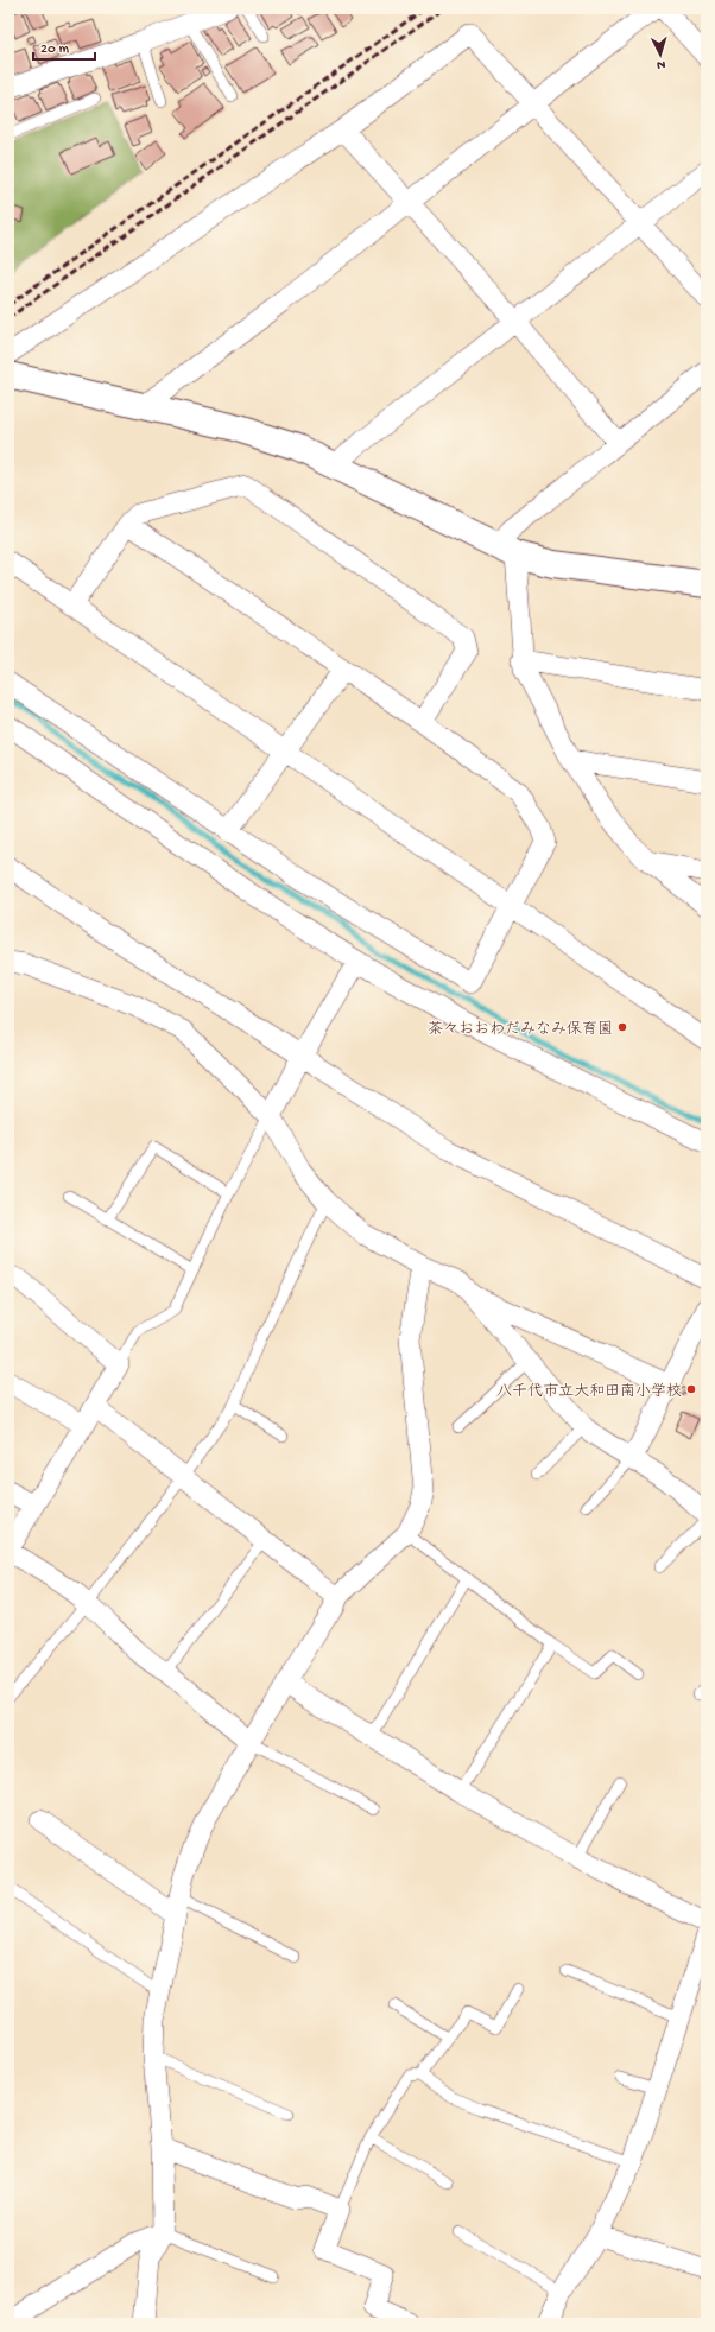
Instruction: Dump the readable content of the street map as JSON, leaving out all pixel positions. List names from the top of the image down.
{
  "places": ["茶々おおわだみなみ保育園", "八千代市立大和田南小学校"],
  "scale_bar": "20 m",
  "north": "bottom"
}
